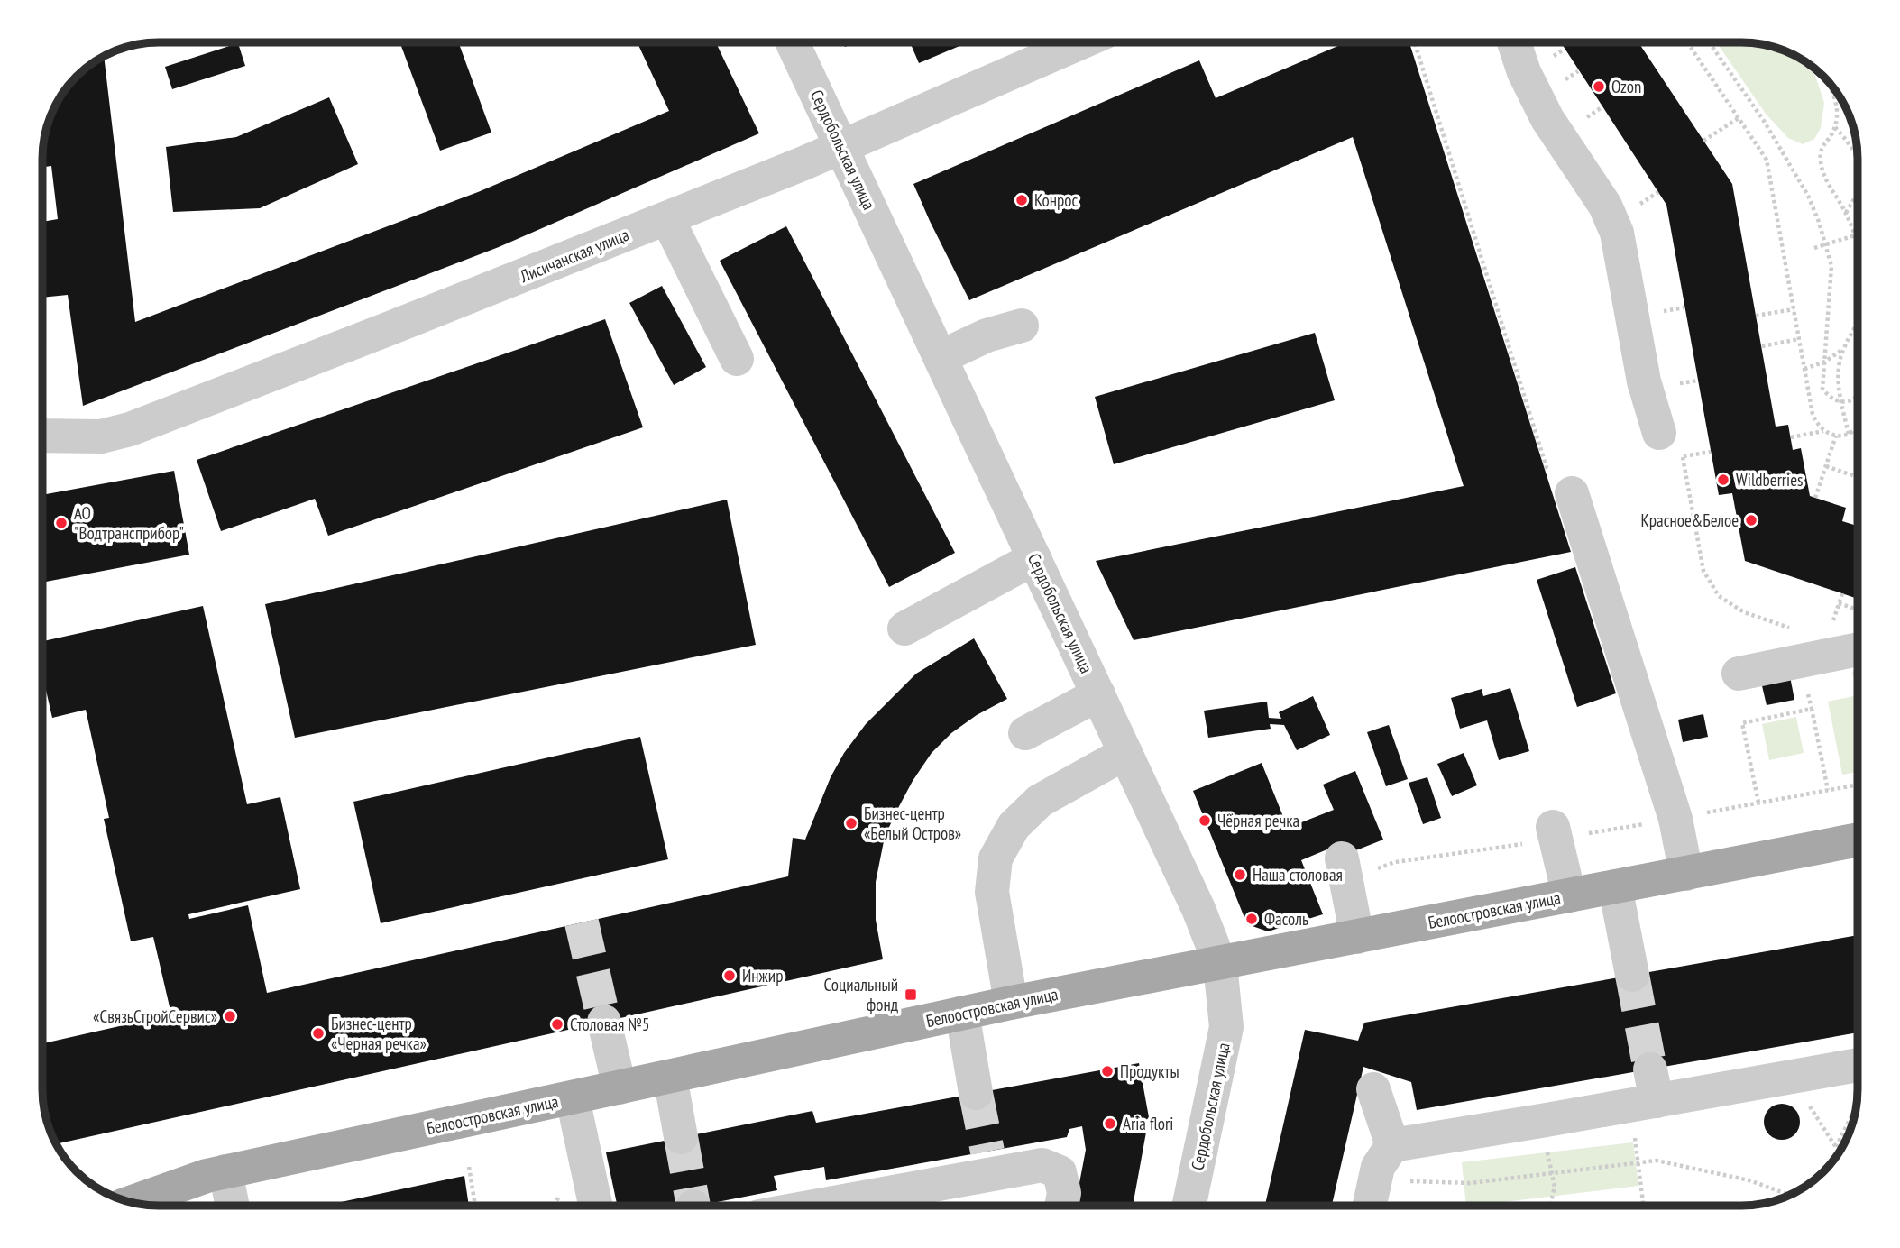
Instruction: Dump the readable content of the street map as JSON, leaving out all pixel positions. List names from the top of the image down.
{
  "streets": {
    "main road": ["Белоостровская улица"],
    "street": ["Сердобольская улица", "Лисичанская улица"]
  },
  "crossings": [
    ["Сердобольская улица", "Лисичанская улица"],
    ["Сердобольская улица", "Белоостровская улица"]
  ],
  "places": {
    "other": [
      "Ozon",
      "Конрос",
      "Wildberries",
      "Красное&Белое",
      "АО \"Водтрансприбор\"",
      "Чёрная речка",
      "Бизнес-центр «Белый Остров»",
      "Наша столовая",
      "Фасоль",
      "Инжир",
      "«СвязьСтройСервис»",
      "Столовая №5",
      "Бизнес-центр «Черная речка»",
      "Продукты",
      "Аria flori"
    ],
    "transit": ["Социальный фонд"]
  }
}
